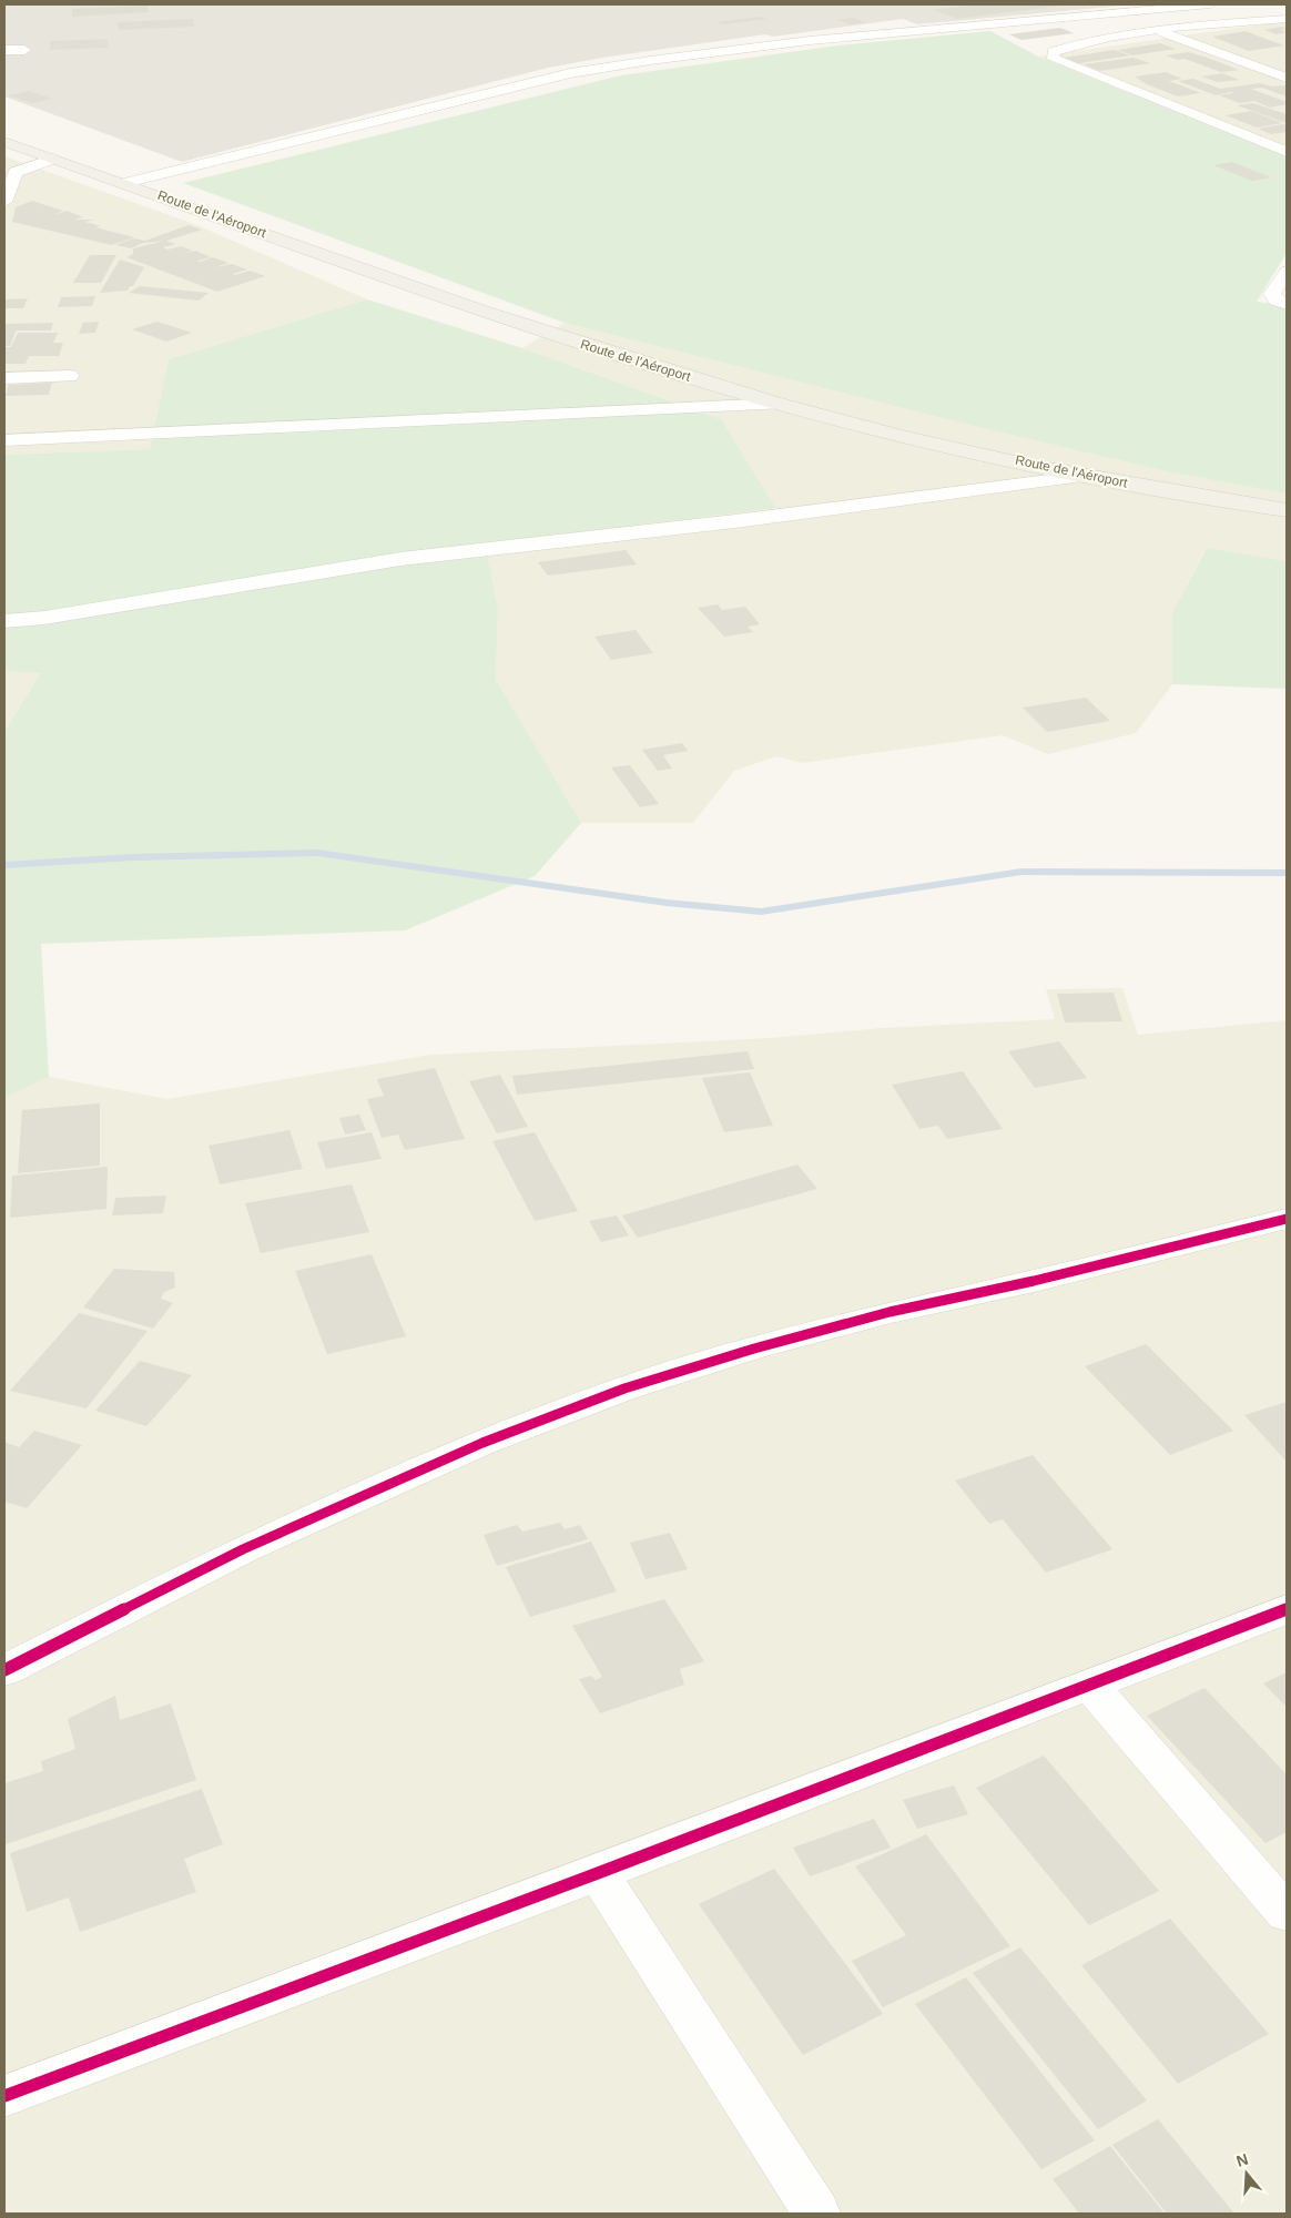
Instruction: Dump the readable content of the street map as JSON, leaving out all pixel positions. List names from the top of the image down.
{
  "streets": {
    "main road": ["Route de l'Aéroport"]
  },
  "north": "top"
}
